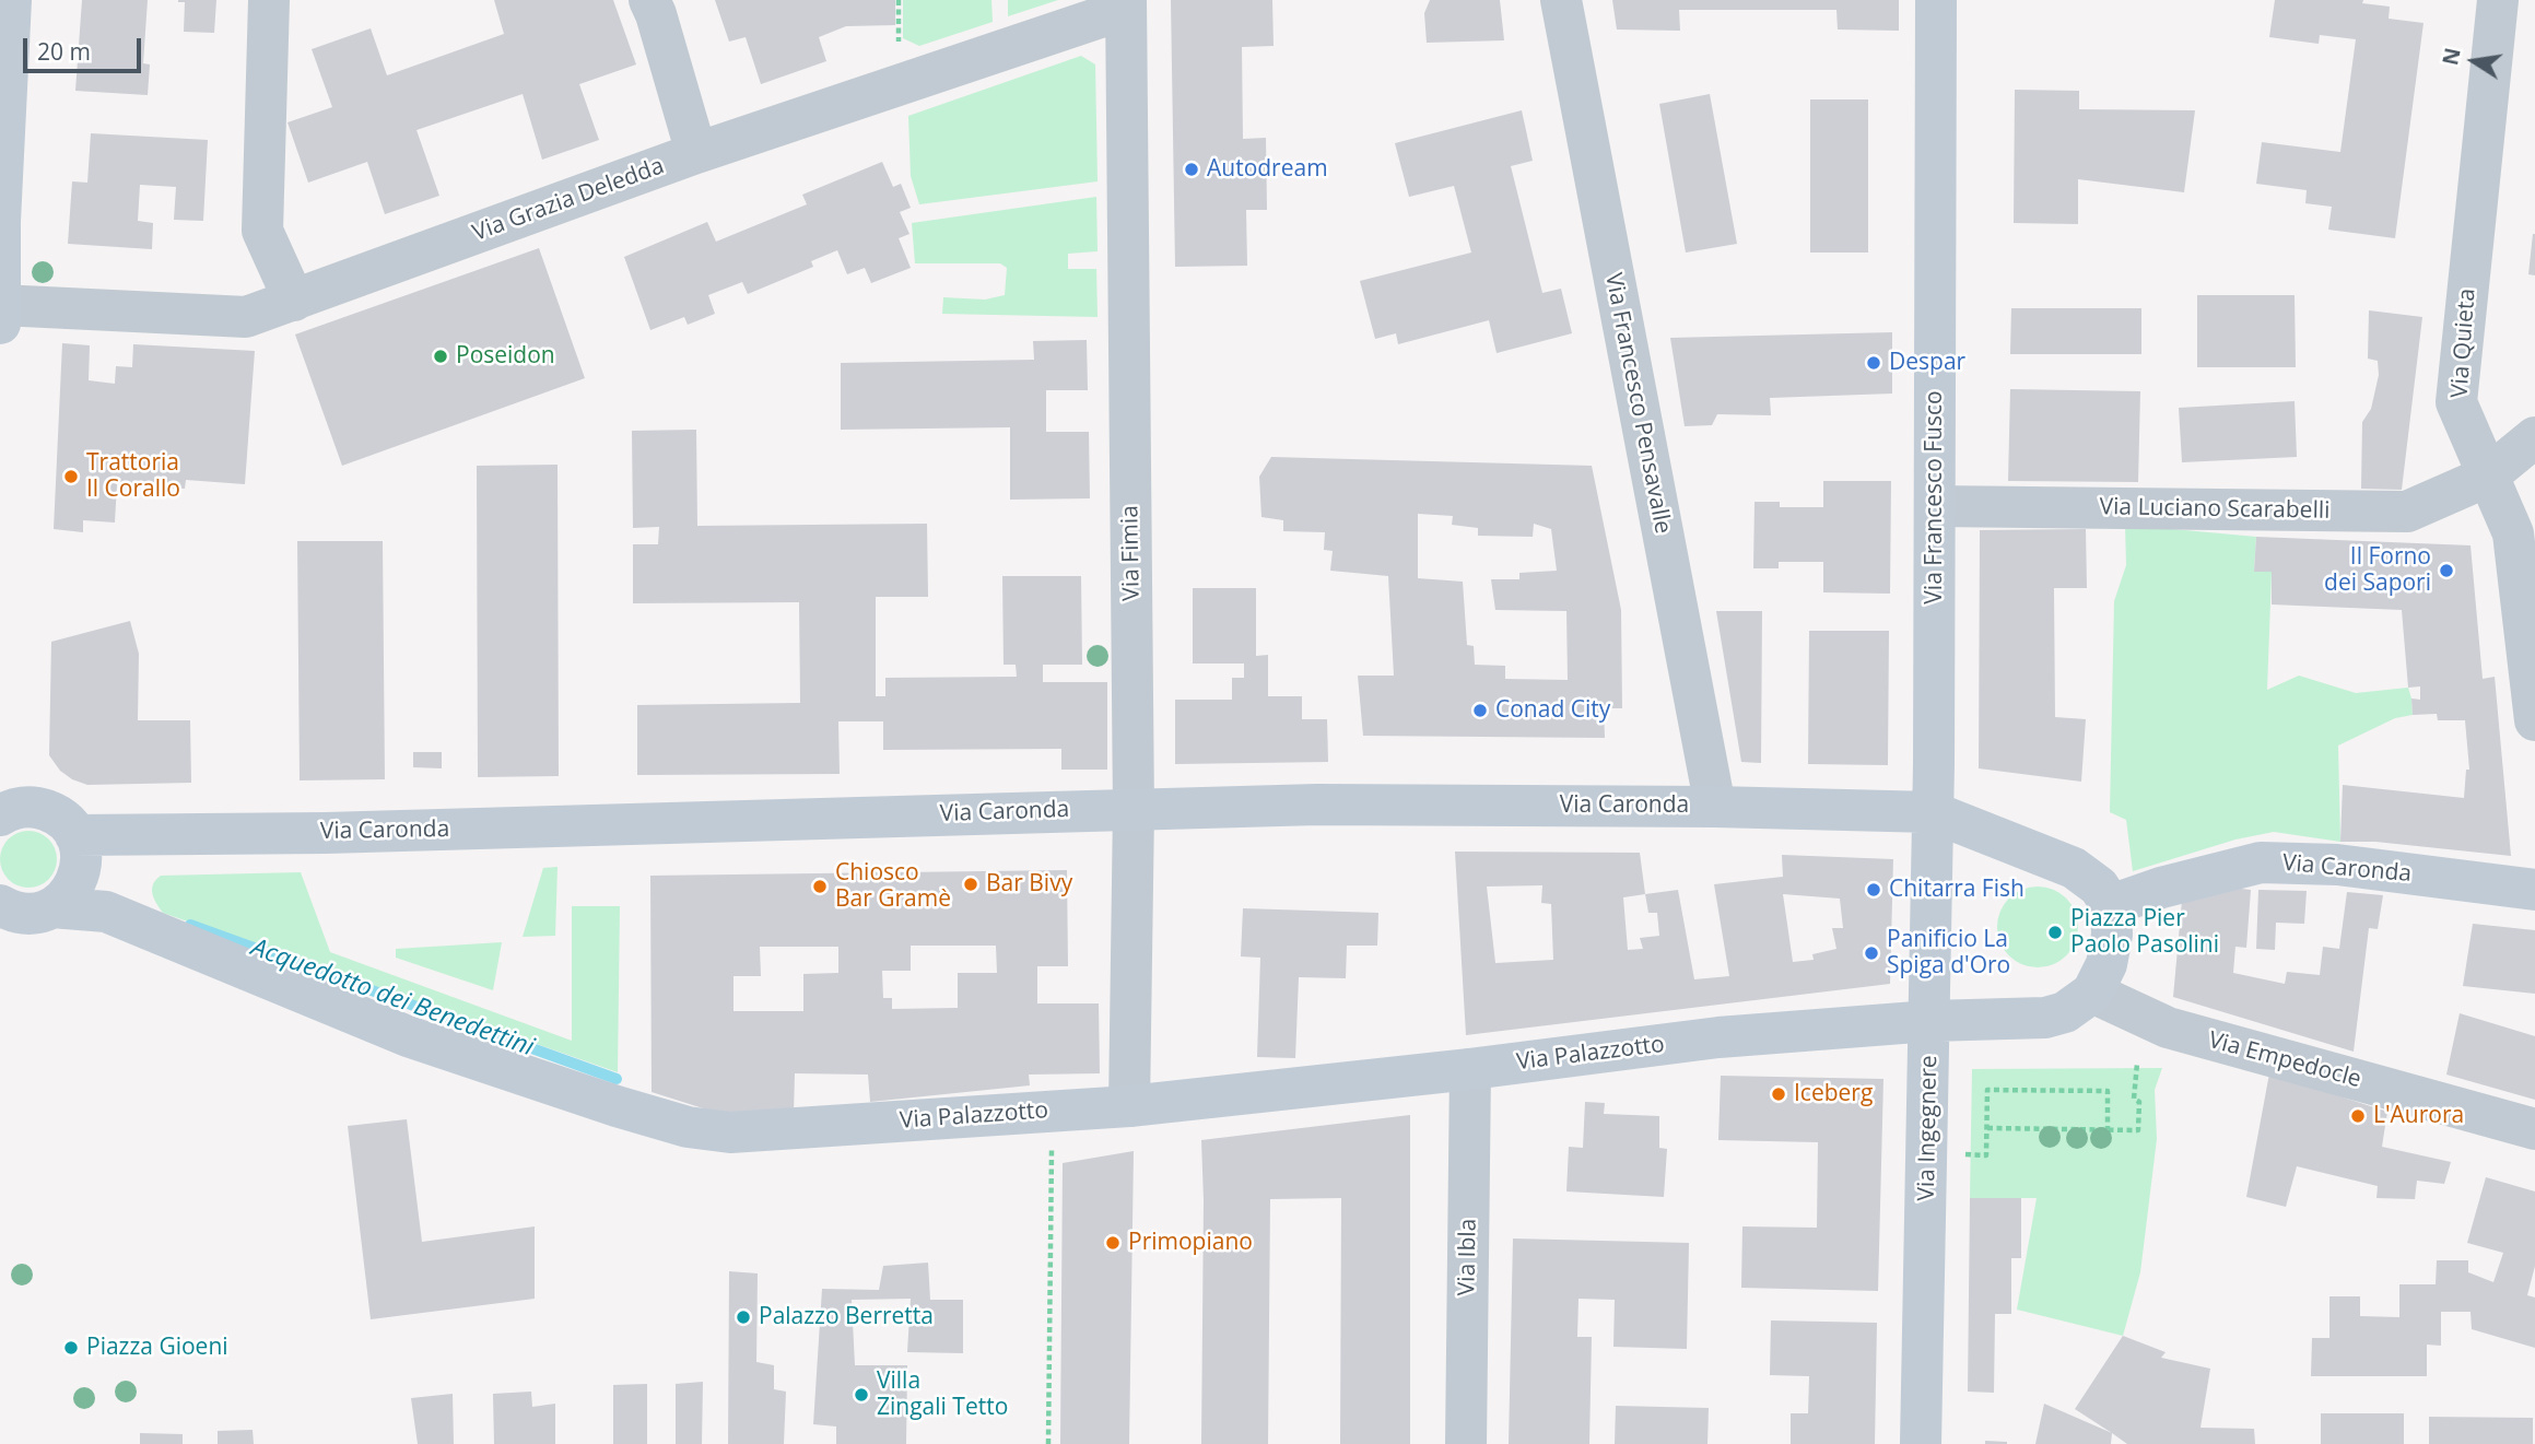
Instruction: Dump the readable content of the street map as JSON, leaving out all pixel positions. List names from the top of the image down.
{
  "streets": {
    "main road": [
      "Via Francesco Fusco",
      "Via Caronda",
      "Via Palazzotto",
      "Via Ingegnere"
    ],
    "street": [
      "Via Grazia Deledda",
      "Via Quieta",
      "Via Francesco Pensavalle",
      "Via Luciano Scarabelli",
      "Via Fimia",
      "Via Empedocle",
      "Via Ibla"
    ]
  },
  "crossings": [
    ["Via Grazia Deledda", "Via Fimia"],
    ["Via Quieta", "Via Luciano Scarabelli"],
    ["Via Francesco Pensavalle", "Via Caronda"],
    ["Via Francesco Fusco", "Via Luciano Scarabelli"],
    ["Via Francesco Fusco", "Via Caronda"],
    ["Via Francesco Fusco", "Via Ingegnere"],
    ["Via Fimia", "Via Caronda"],
    ["Via Fimia", "Via Palazzotto"],
    ["Via Caronda", "Via Ingegnere"],
    ["Via Palazzotto", "Via Empedocle"],
    ["Via Palazzotto", "Via Ingegnere"],
    ["Via Palazzotto", "Via Ibla"]
  ],
  "water": ["Acquedotto dei Benedettini"],
  "places": [
    "Autodream",
    "Poseidon",
    "Despar",
    "Trattoria Il Corallo",
    "Il Forno dei Sapori",
    "Conad City",
    "Bar Bivy",
    "Chiosco Bar Gramè",
    "Chitarra Fish",
    "Piazza Pier Paolo Pasolini",
    "Panificio La Spiga d'Oro",
    "Iceberg",
    "L'Aurora",
    "Primopiano",
    "Palazzo Berretta",
    "Piazza Gioeni",
    "Villa Zingali Tetto"
  ],
  "scale_bar": "20 m",
  "north": "left"
}
